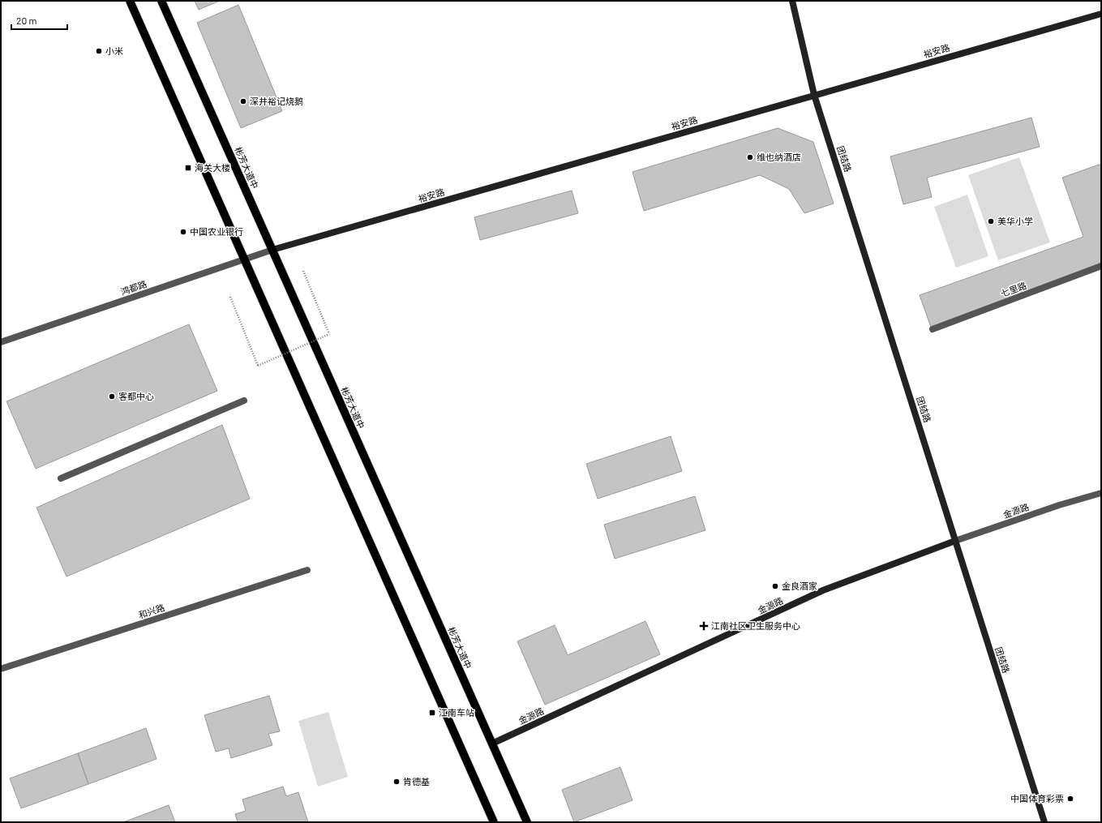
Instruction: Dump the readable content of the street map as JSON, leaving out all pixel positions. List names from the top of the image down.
{
  "streets": {
    "main road": ["彬芳大道中"],
    "street": [
      "裕安路",
      "团结路",
      "鸿都路",
      "七里路",
      "金源路",
      "和兴路"
    ]
  },
  "crossings": [
    ["裕安路", "团结路"],
    ["裕安路", "彬芳大道中"],
    ["裕安路", "鸿都路"],
    ["团结路", "金源路"],
    ["彬芳大道中", "鸿都路"],
    ["彬芳大道中", "金源路"]
  ],
  "places": {
    "other": [
      "小米",
      "深井裕记烧鹅",
      "维也纳酒店",
      "美华小学",
      "中国农业银行",
      "客都中心",
      "金良酒家",
      "肯德基",
      "中国体育彩票"
    ],
    "transit": ["海关大楼", "江南车站"],
    "health": ["江南社区卫生服务中心"]
  },
  "scale_bar": "20 m"
}
